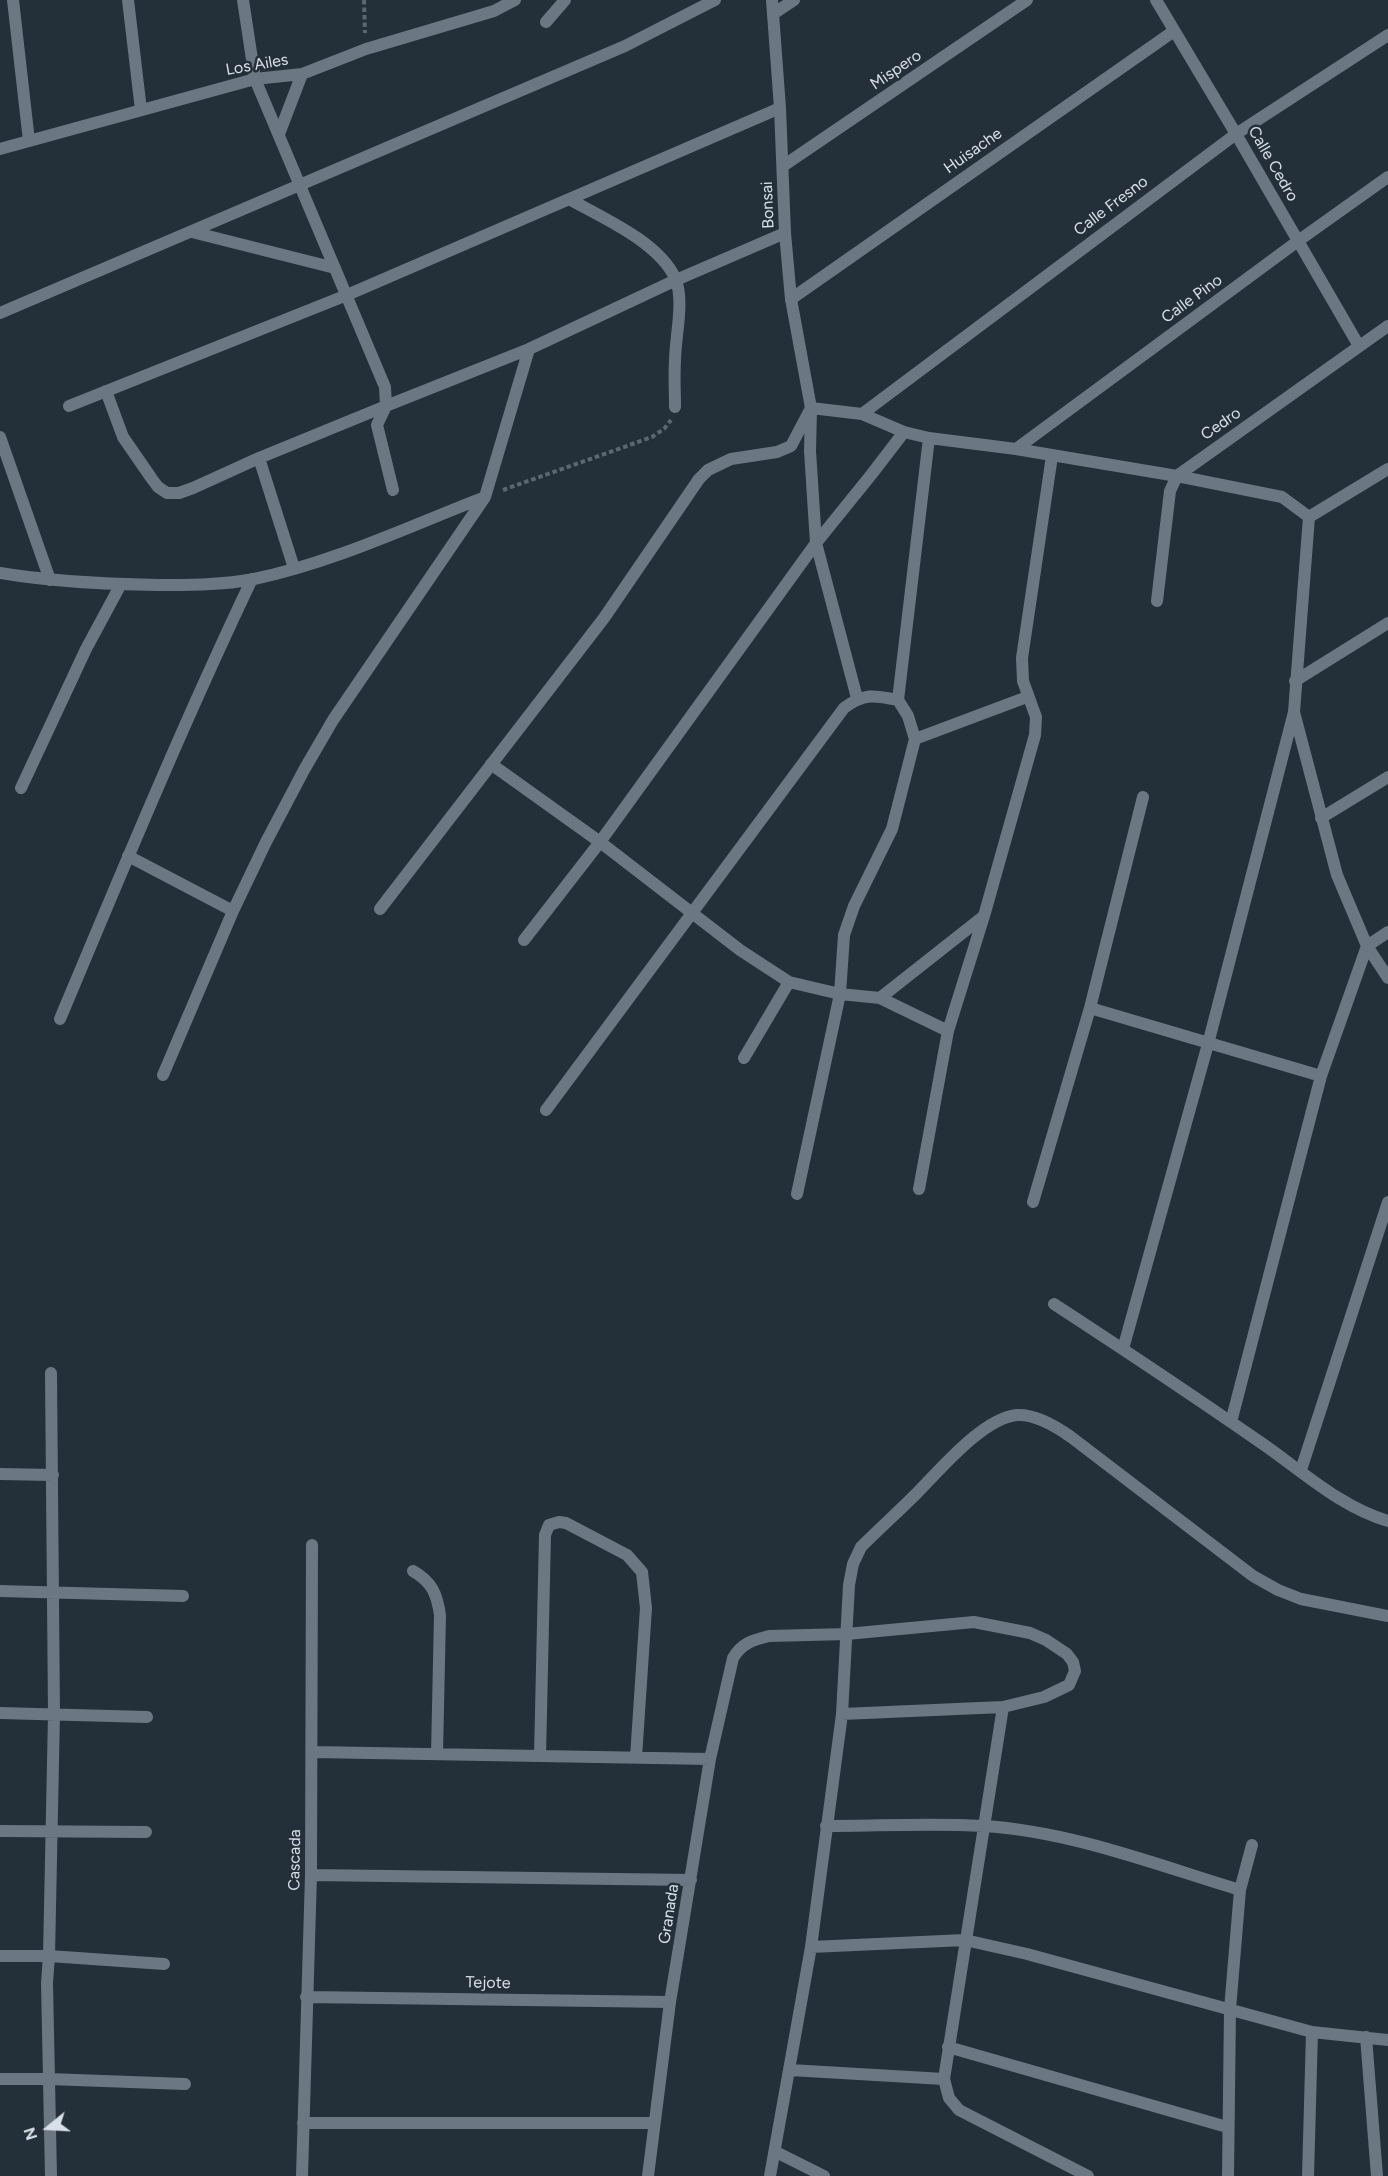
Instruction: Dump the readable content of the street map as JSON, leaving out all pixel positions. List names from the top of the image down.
{
  "streets": {
    "street": [
      "Los Ailes",
      "Mispero",
      "Huisache",
      "Calle Cedro",
      "Bonsai",
      "Calle Fresno",
      "Calle Pino",
      "Cedro",
      "Cascada",
      "Granada",
      "Tejote"
    ]
  },
  "crossings": [
    ["Mispero", "Bonsai"],
    ["Huisache", "Calle Cedro"],
    ["Huisache", "Bonsai"],
    ["Calle Cedro", "Calle Fresno"],
    ["Calle Cedro", "Calle Pino"],
    ["Calle Cedro", "Cedro"],
    ["Cascada", "Tejote"],
    ["Granada", "Tejote"]
  ],
  "north": "left"
}
